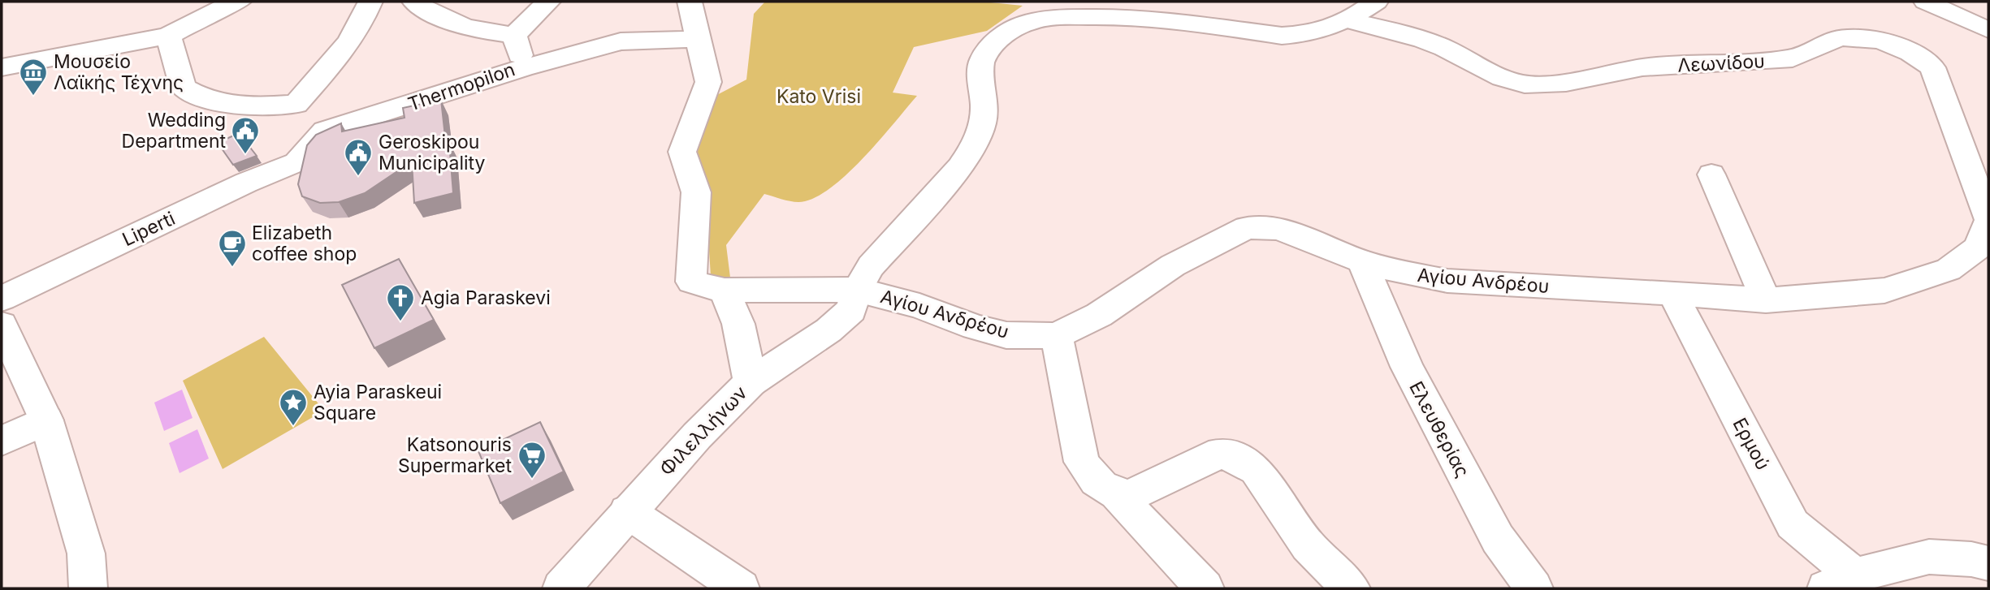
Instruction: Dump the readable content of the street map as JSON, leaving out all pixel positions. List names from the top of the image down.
{
  "streets": {
    "street": [
      "Λεωνίδου",
      "Thermopilon",
      "Liperti",
      "Αγίου Ανδρέου",
      "Ελευθερίας",
      "Φιλελλήνων",
      "Ερμού"
    ]
  },
  "crossings": [
    ["Λεωνίδου", "Αγίου Ανδρέου"],
    ["Λεωνίδου", "Φιλελλήνων"],
    ["Thermopilon", "Liperti"],
    ["Αγίου Ανδρέου", "Ελευθερίας"],
    ["Αγίου Ανδρέου", "Φιλελλήνων"],
    ["Αγίου Ανδρέου", "Ερμού"]
  ],
  "parks": ["Kato Vrisi"],
  "places": {
    "museum": ["Μουσείο Λαϊκής Τέχνης"],
    "public building": ["Wedding Department", "Geroskipou Municipality"],
    "cafe": ["Elizabeth coffee shop"],
    "church": ["Agia Paraskevi"],
    "place": ["Ayia Paraskeui Square"],
    "supermarket": ["Katsonouris Supermarket"]
  }
}
